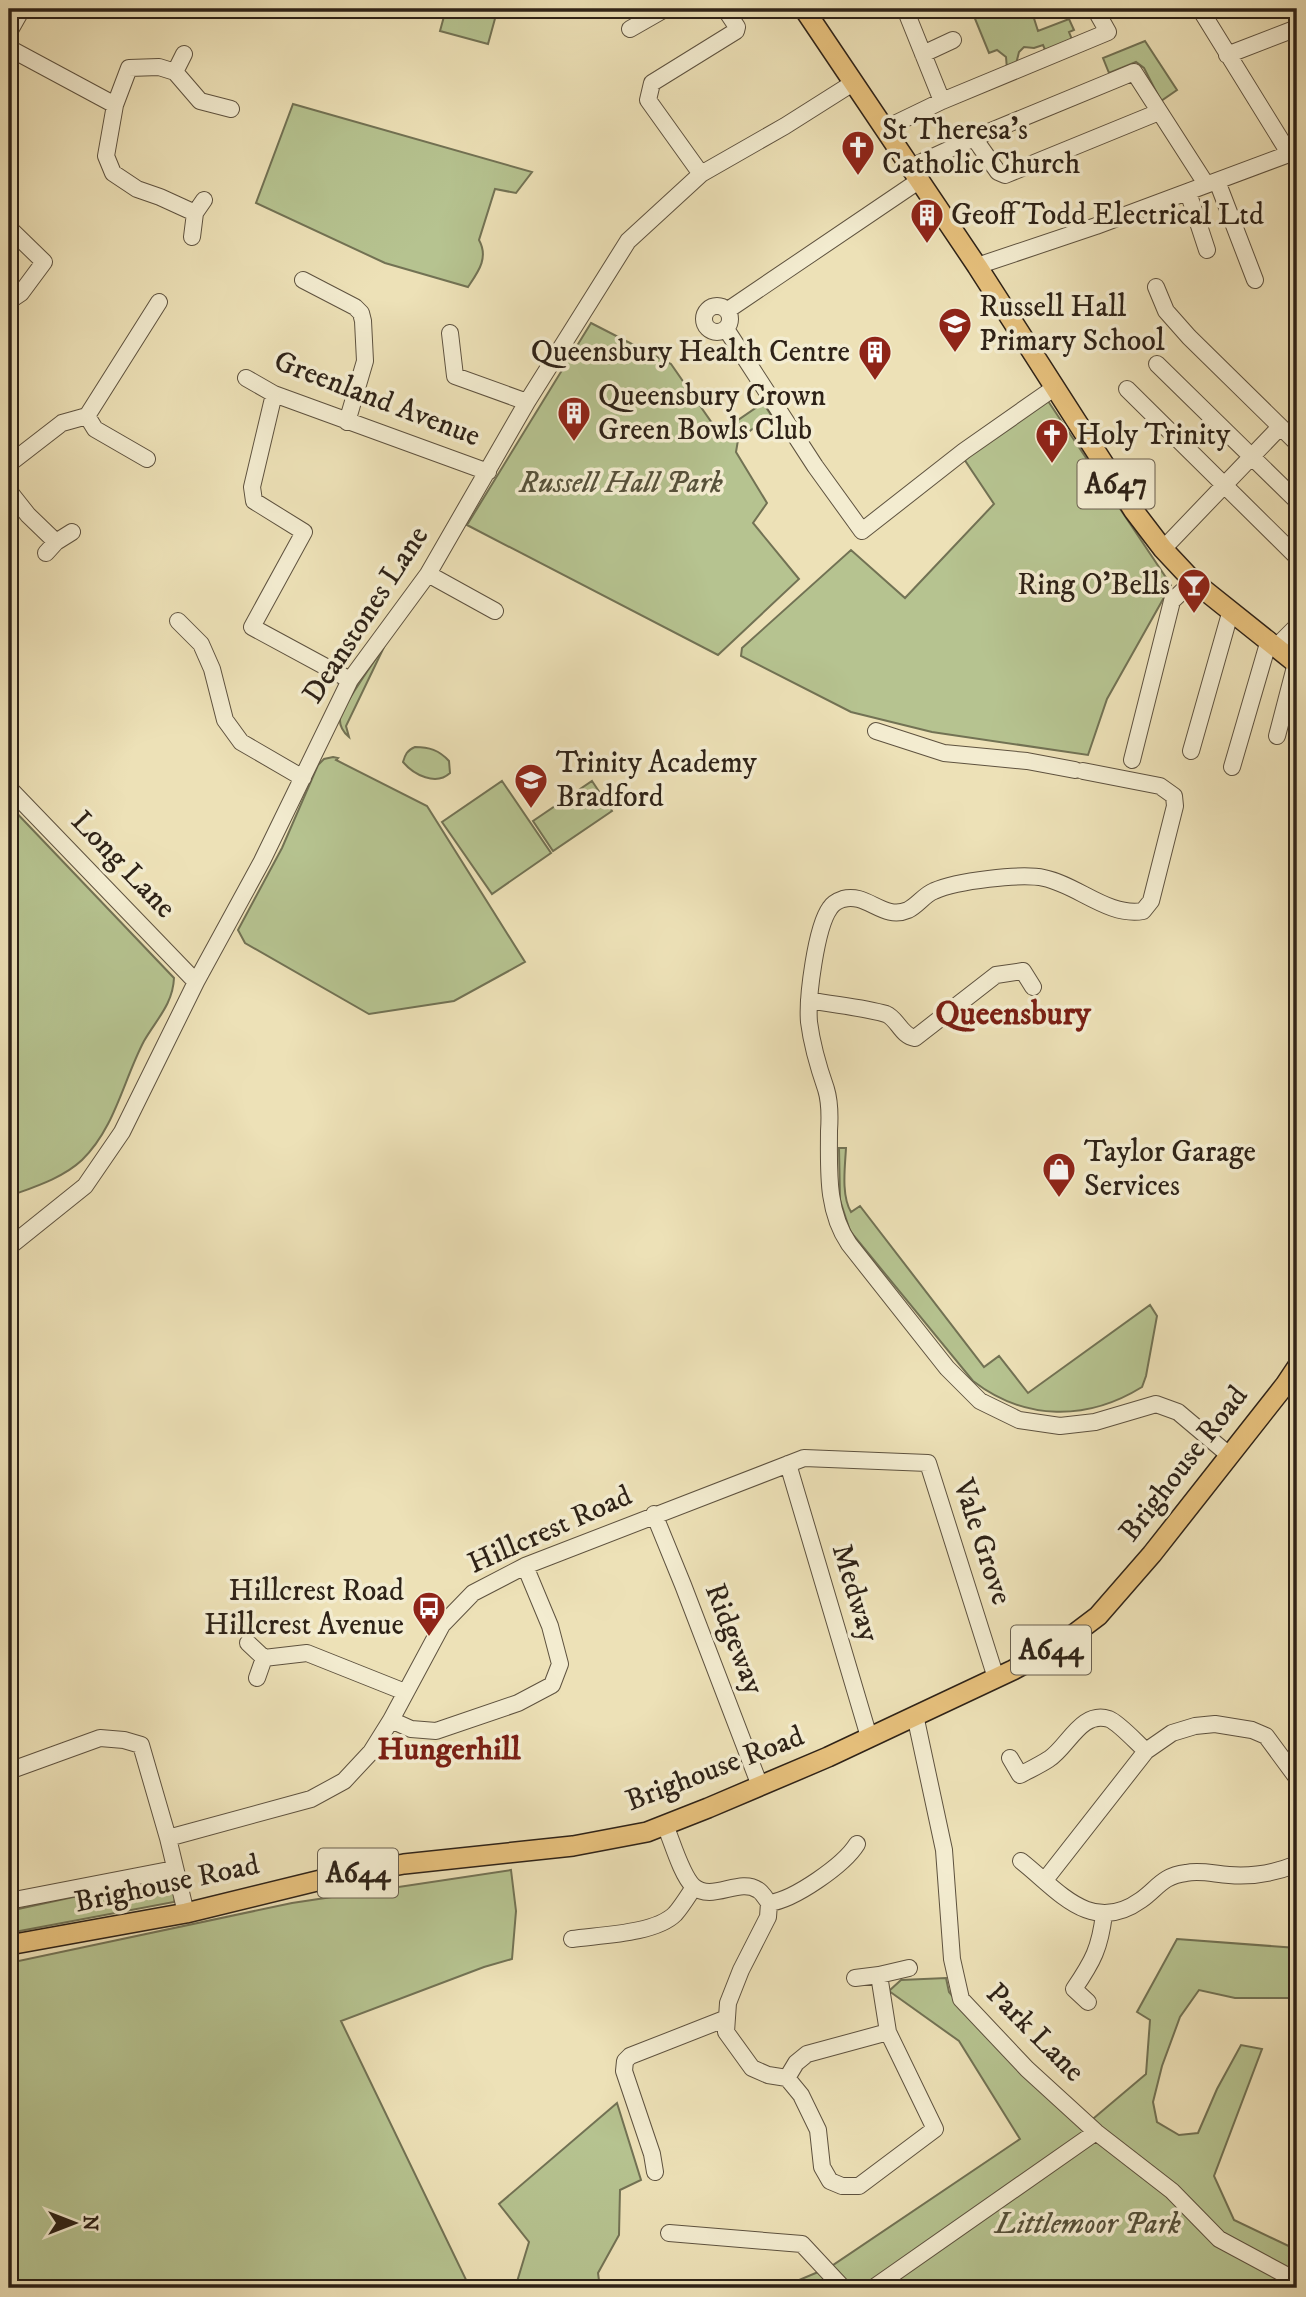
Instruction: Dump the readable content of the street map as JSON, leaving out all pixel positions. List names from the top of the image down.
{
  "streets": {
    "main road": ["A647", "Brighouse Road", "A644"],
    "street": [
      "Greenland Avenue",
      "Deanstones Lane",
      "Long Lane",
      "Hillcrest Road",
      "Vale Grove",
      "Medway",
      "Ridgeway",
      "Park Lane"
    ]
  },
  "crossings": [
    ["Greenland Avenue", "Deanstones Lane"],
    ["A647", "Deanstones Lane"],
    ["Deanstones Lane", "Long Lane"],
    ["Brighouse Road", "Vale Grove"],
    ["Brighouse Road", "Medway"],
    ["Brighouse Road", "Ridgeway"],
    ["Brighouse Road", "Park Lane"],
    ["Hillcrest Road", "Vale Grove"],
    ["Hillcrest Road", "Medway"],
    ["Hillcrest Road", "Ridgeway"]
  ],
  "districts": ["Queensbury", "Hungerhill"],
  "parks": ["Russell Hall Park", "Littlemoor Park"],
  "places": {
    "church": ["St Theresa's Catholic Church", "Holy Trinity"],
    "building": ["Geoff Todd Electrical Ltd", "Queensbury Health Centre", "Queensbury Crown Green Bowls Club"],
    "school or university": ["Russell Hall Primary School", "Trinity Academy Bradford"],
    "bar": ["Ring O'Bells"],
    "shop": ["Taylor Garage Services"],
    "bus stop": ["Hillcrest Road Hillcrest Avenue"]
  },
  "north": "right"
}
